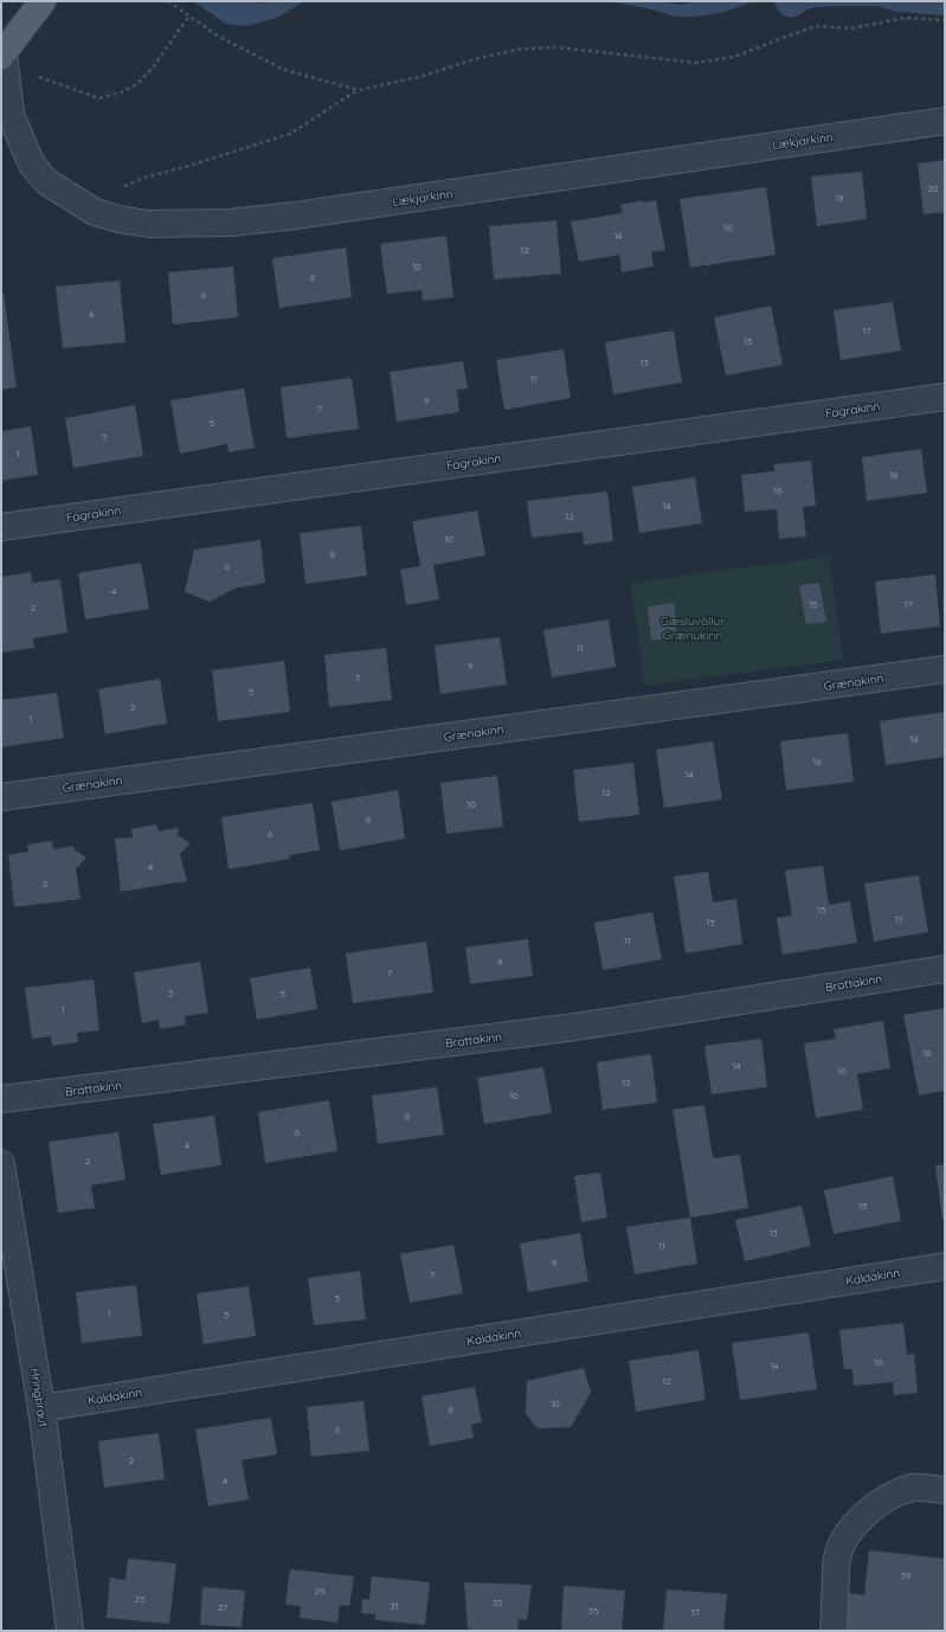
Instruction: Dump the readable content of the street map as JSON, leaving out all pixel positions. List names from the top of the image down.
{
  "streets": {
    "street": [
      "Lækjarkinn",
      "Fagrakinn",
      "Grænakinn",
      "Brattakinn",
      "Kaldakinn",
      "Hringbraut"
    ]
  },
  "crossings": [
    ["Kaldakinn", "Hringbraut"]
  ],
  "parks": ["Gæsluvöllur Grænukinn"],
  "house_numbers": [
    "20",
    "18",
    "16",
    "14",
    "12",
    "10",
    "8",
    "6",
    "4",
    "17",
    "15",
    "13",
    "11",
    "9",
    "7",
    "5",
    "3",
    "1",
    "18",
    "16",
    "14",
    "12",
    "10",
    "8",
    "6",
    "4",
    "15",
    "17",
    "2",
    "11",
    "9",
    "7",
    "5",
    "3",
    "1",
    "18",
    "16",
    "14",
    "12",
    "10",
    "8",
    "6",
    "4",
    "2",
    "15",
    "17",
    "13",
    "11",
    "9",
    "7",
    "3",
    "5",
    "1",
    "18",
    "14",
    "16",
    "12",
    "10",
    "8",
    "6",
    "4",
    "2",
    "15",
    "13",
    "11",
    "9",
    "7",
    "5",
    "1",
    "3",
    "16",
    "14",
    "12",
    "10",
    "8",
    "6",
    "2",
    "4",
    "39",
    "29",
    "25",
    "33",
    "31",
    "27",
    "35",
    "37"
  ]
}
